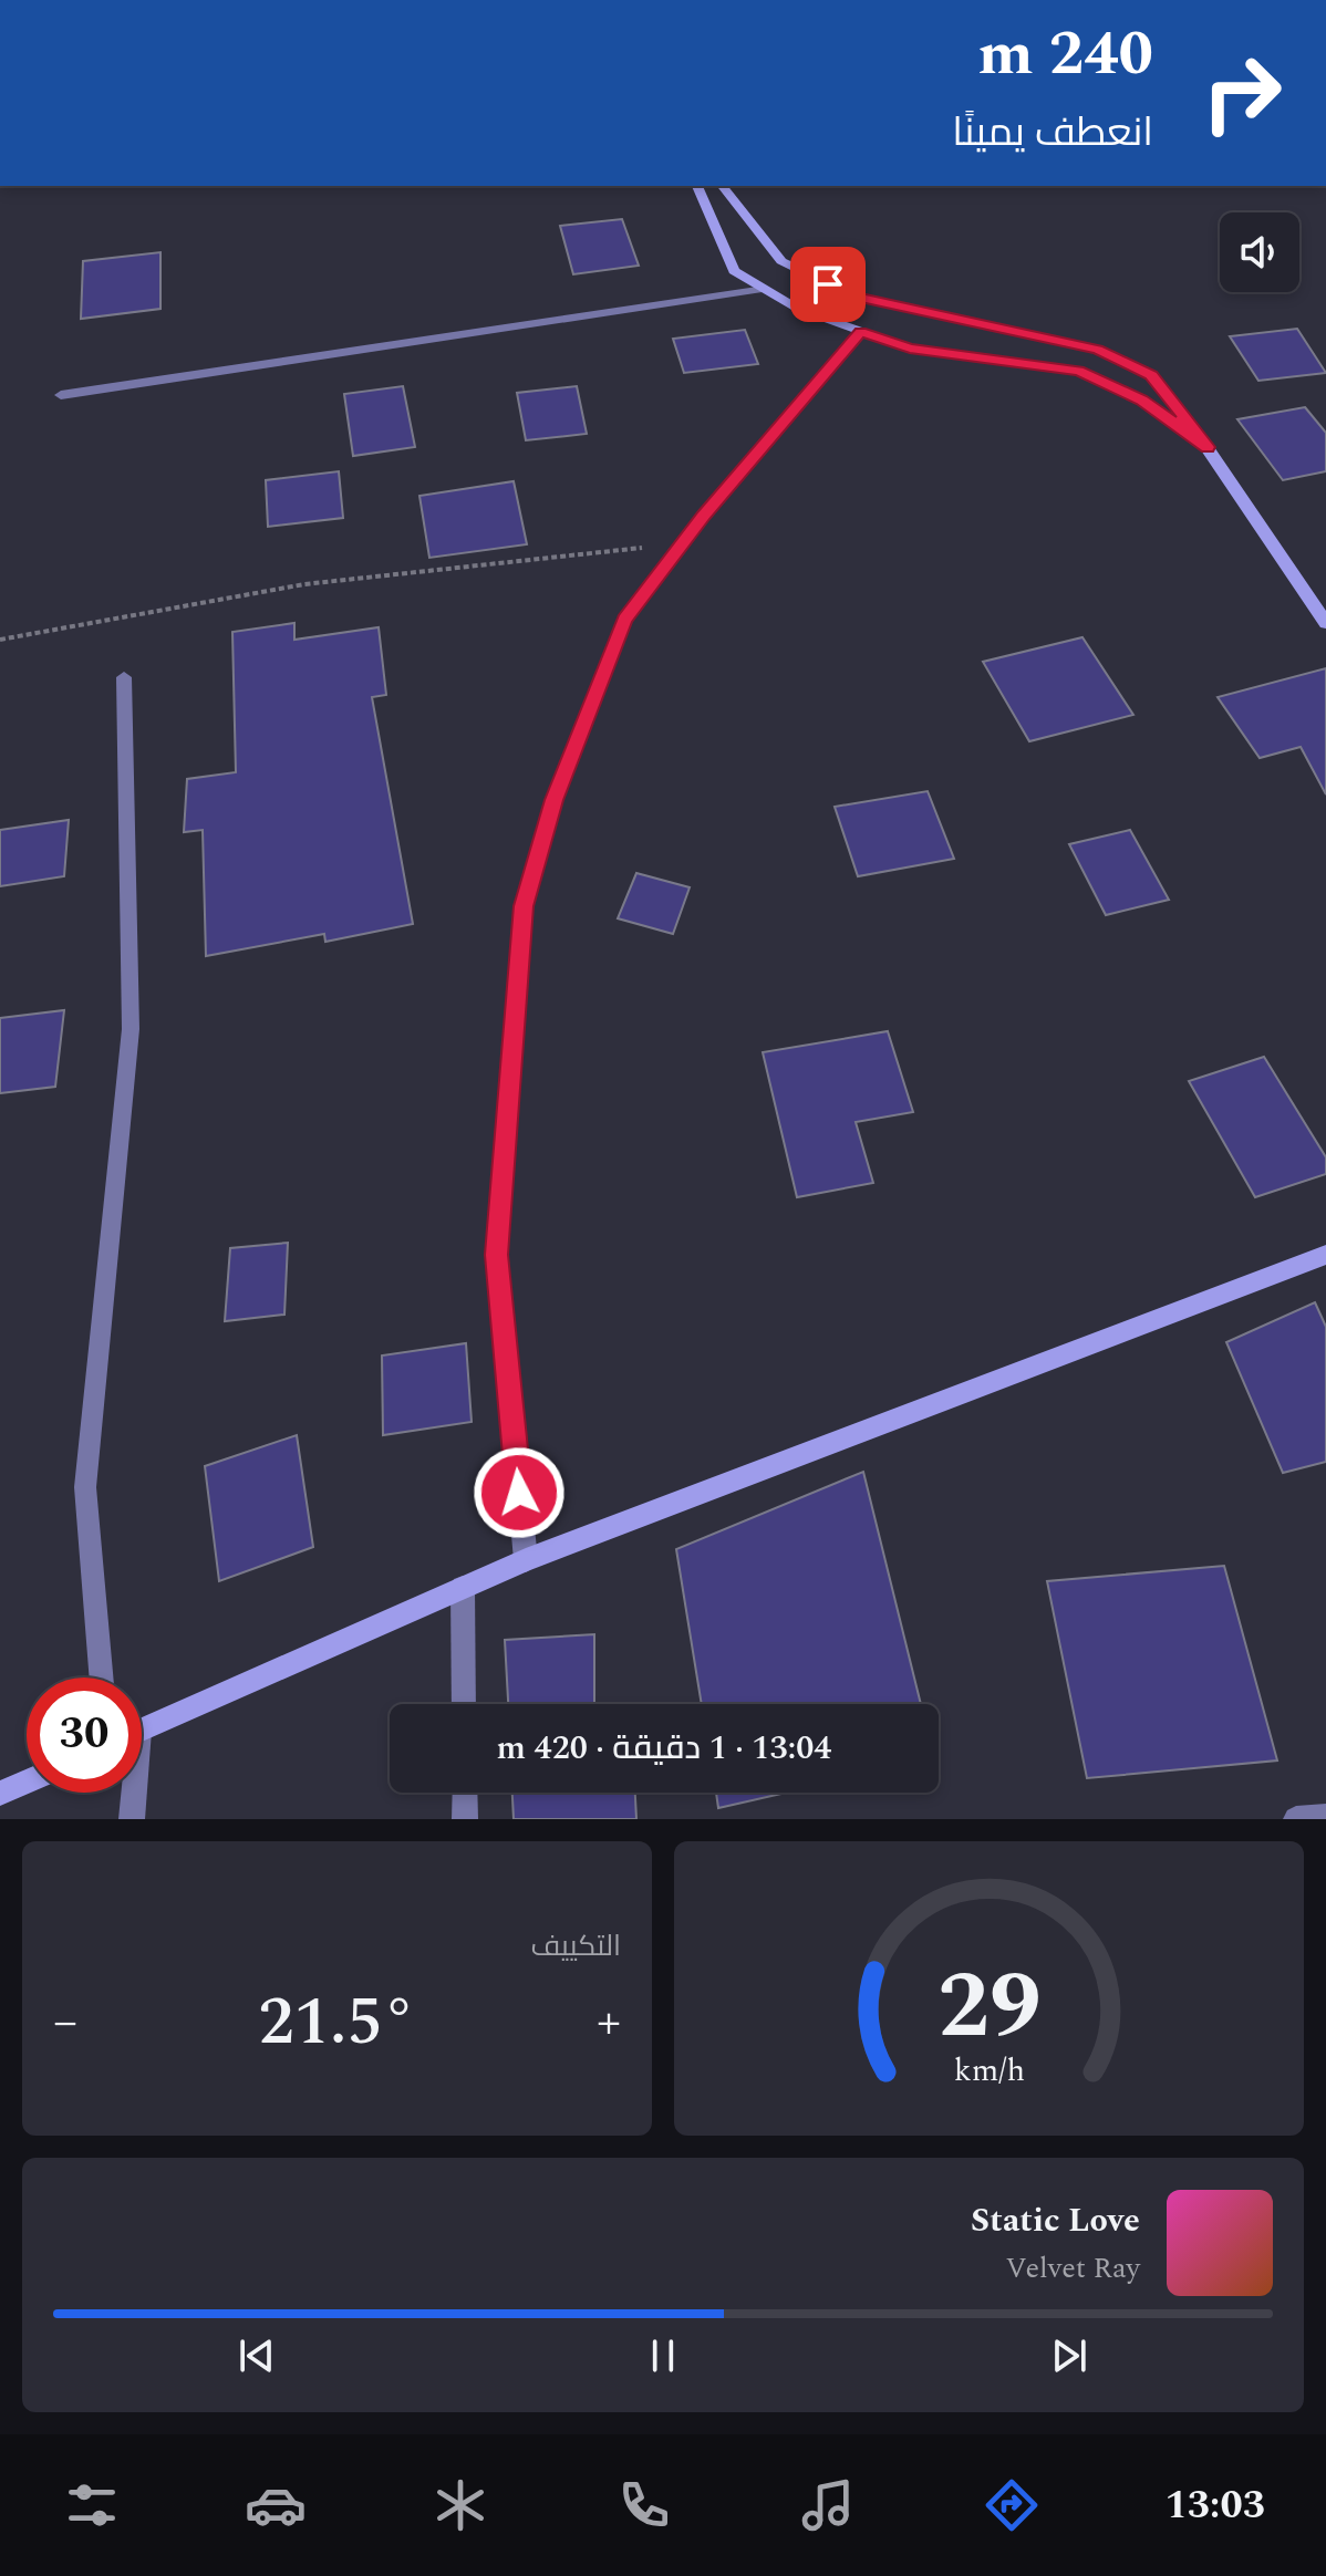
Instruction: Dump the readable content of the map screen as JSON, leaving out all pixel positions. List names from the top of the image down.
{
  "page": {
    "turn": ["240 m", "انعطف يمينًا"],
    "limit": "30",
    "trip": "13:04 · 1 دقيقة · 420 m",
    "tile": "التكييف",
    "heat": ["−", "21.5°", "+"],
    "song": ["Static Love", "Velvet Ray"],
    "tabs": "13:03",
    "gauge": ["29", "km/h"]
  }
}
